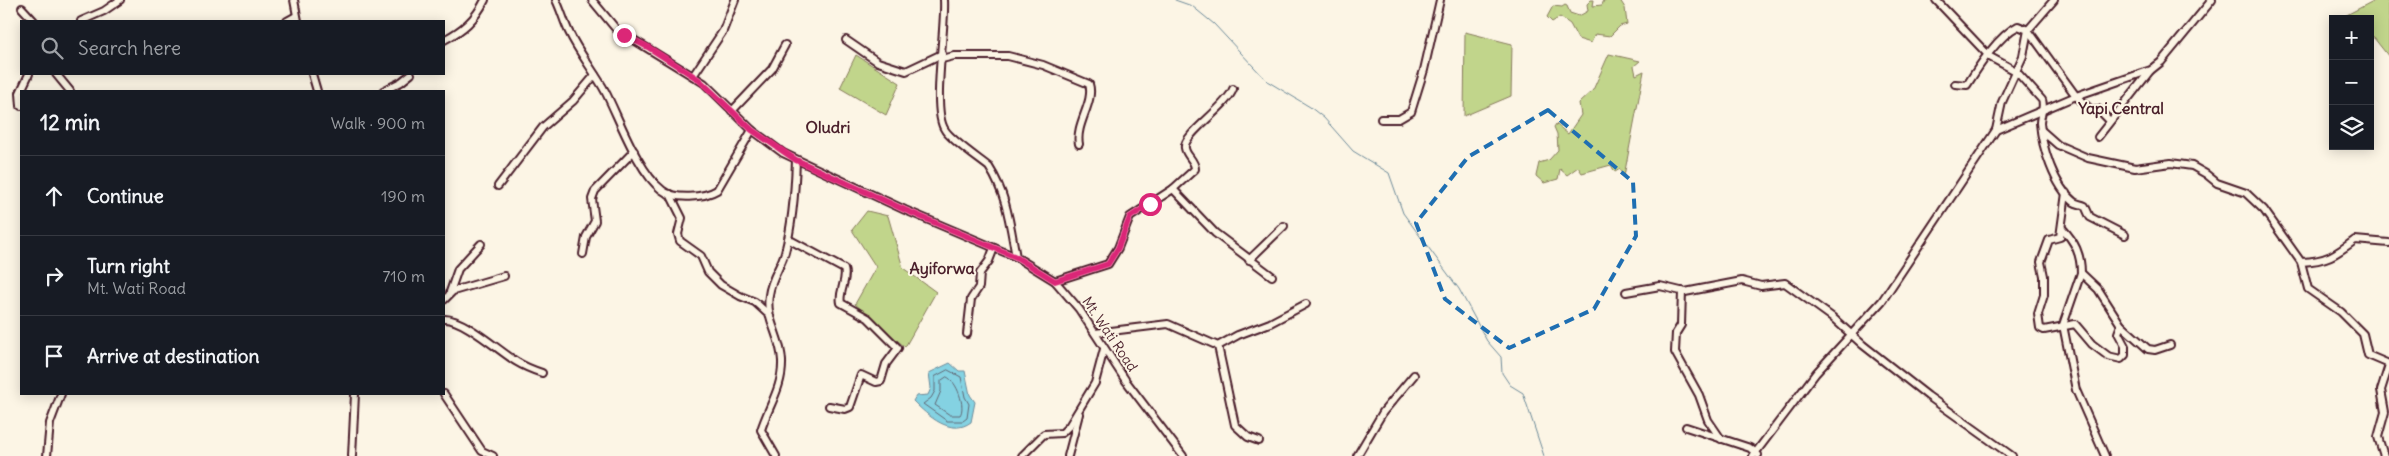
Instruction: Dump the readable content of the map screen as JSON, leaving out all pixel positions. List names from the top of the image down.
{
  "streets": {
    "street": ["Mt. Wati Road"]
  },
  "districts": ["Yapi Central", "Oludri", "Ayiforwa"],
  "page": {
    "map_buttons": ["+", "−"],
    "search": "Search here",
    "heading": ["12 min", "Walk · 900 m"],
    "list": [
      ["Continue", "190 m"],
      ["Turn right", "Mt. Wati Road", "710 m"],
      "Arrive at destination"
    ]
  }
}
